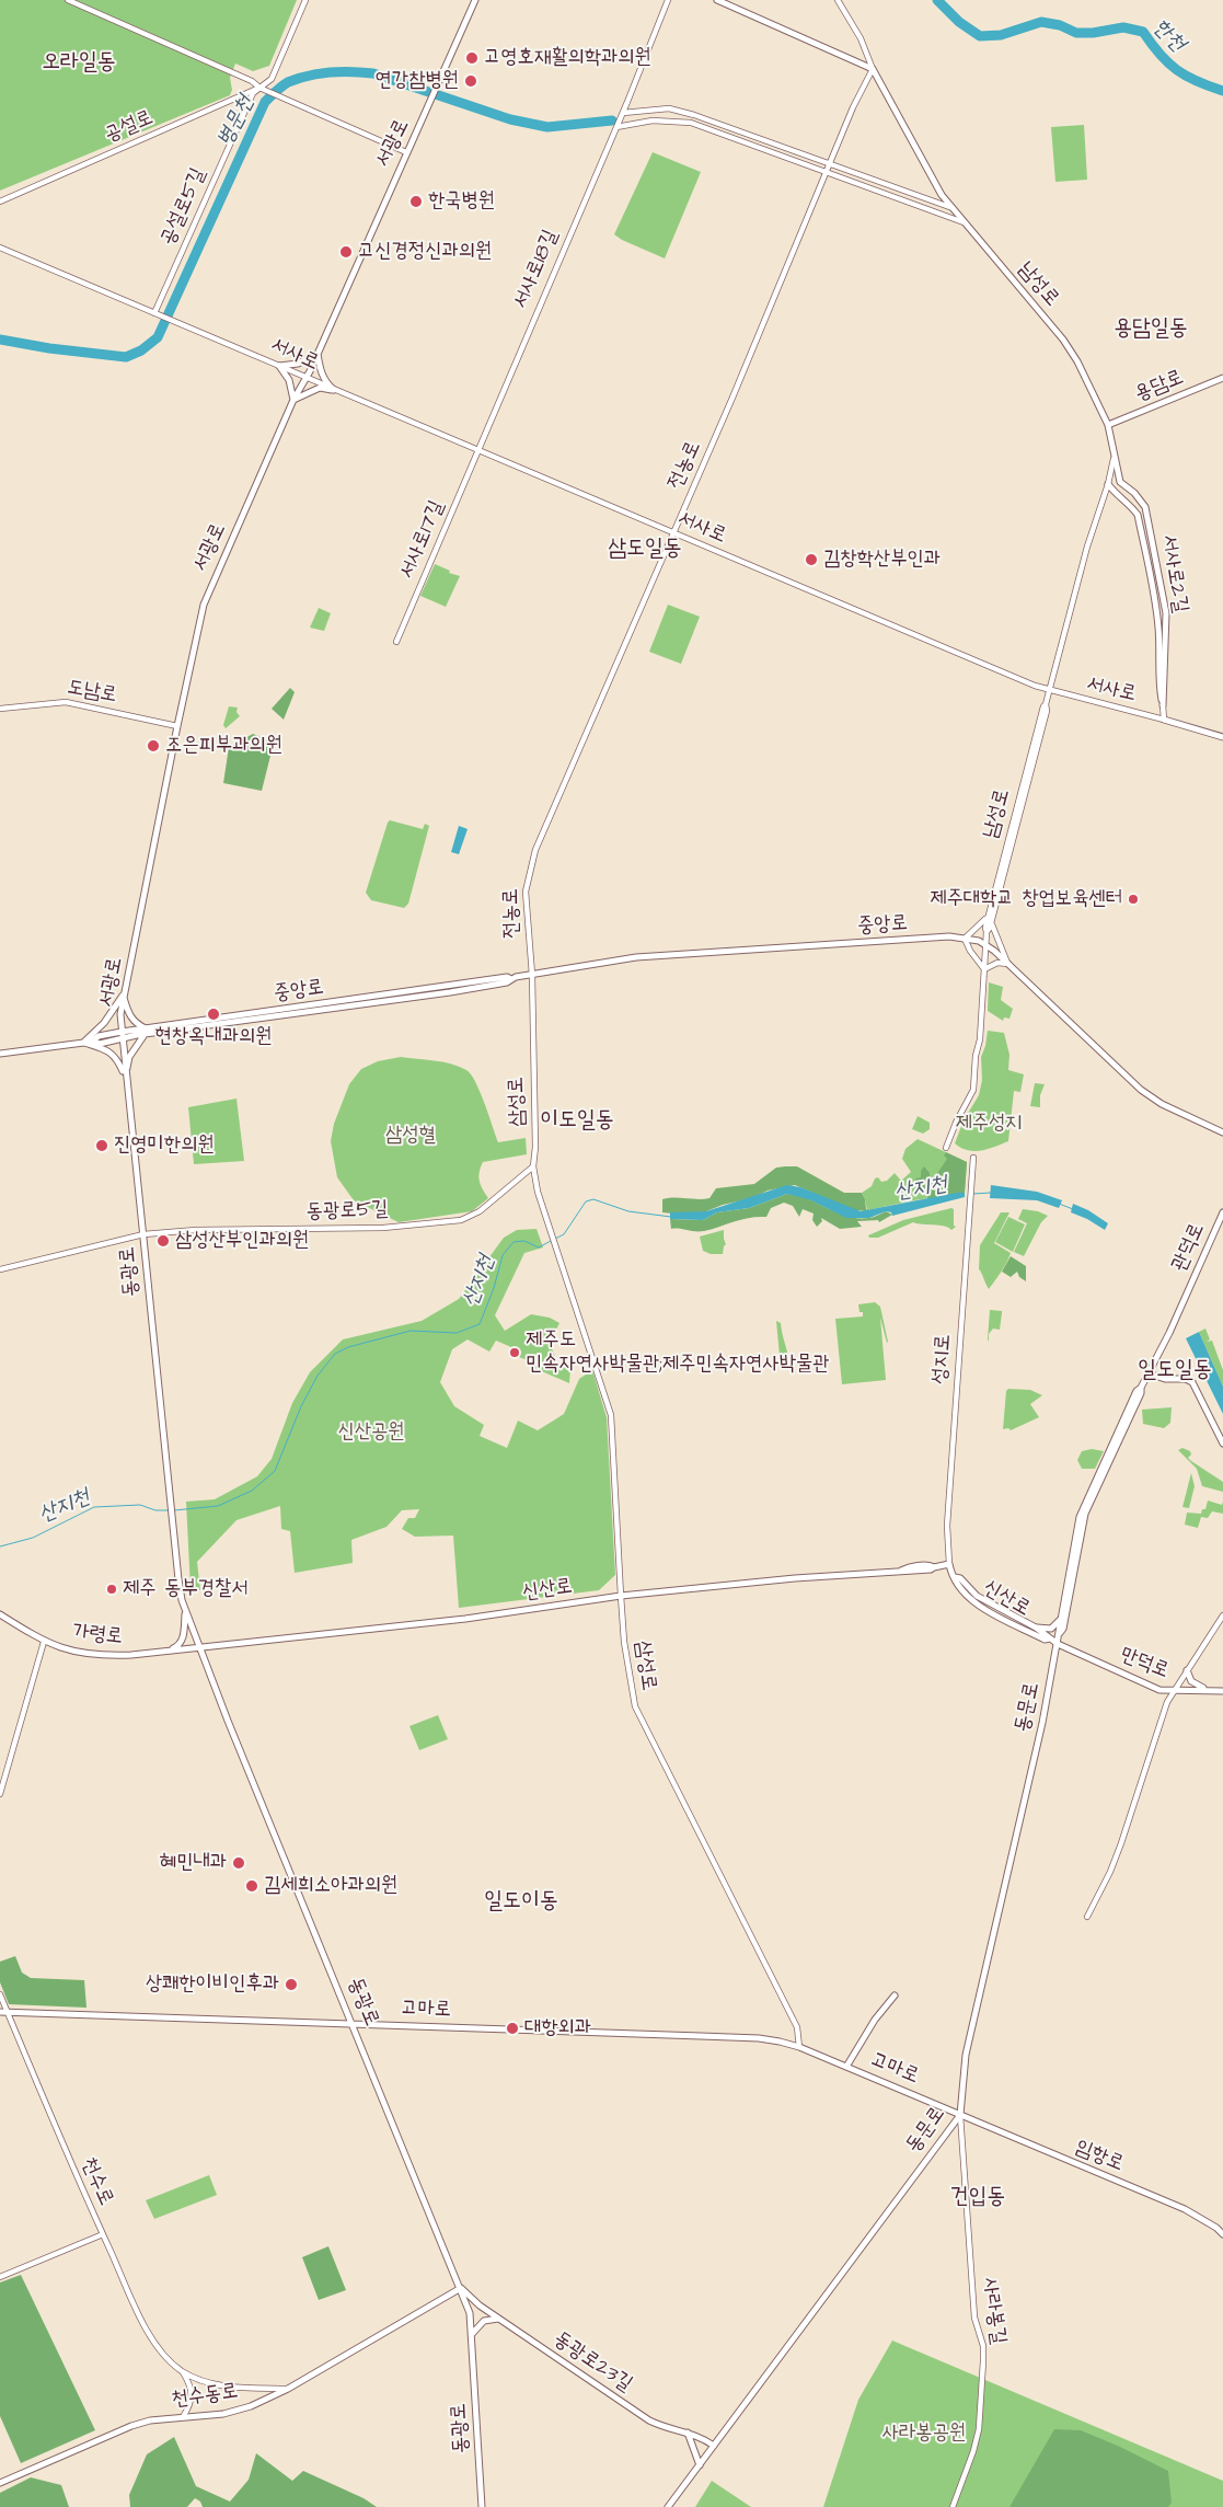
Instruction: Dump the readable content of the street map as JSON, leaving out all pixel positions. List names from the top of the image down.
{
  "streets": {
    "main road": [
      "서광로",
      "남성로",
      "서사로",
      "용담로",
      "서사로2길",
      "중앙로",
      "관덕로",
      "동광로",
      "신산로",
      "가령로",
      "만덕로",
      "동문로",
      "고마로",
      "임항로",
      "동광로23길",
      "천수동로"
    ],
    "street": [
      "공설로",
      "공설로5길",
      "서사로18길",
      "전농로",
      "서사로17길",
      "도남로",
      "삼성로",
      "동광로5길",
      "성지로",
      "천수로",
      "사라봉길"
    ]
  },
  "crossings": [
    ["공설로", "공설로5길"],
    ["서광로", "서사로"],
    ["서광로", "도남로"],
    ["서광로", "중앙로"],
    ["서광로", "동광로"],
    ["공설로5길", "서사로"],
    ["서사로18길", "서사로"],
    ["서사로18길", "서사로17길"],
    ["남성로", "서사로"],
    ["남성로", "용담로"],
    ["남성로", "전농로"],
    ["남성로", "서사로2길"],
    ["남성로", "중앙로"],
    ["서사로", "전농로"],
    ["서사로", "서사로17길"],
    ["서사로", "서사로2길"],
    ["전농로", "중앙로"],
    ["전농로", "삼성로"],
    ["중앙로", "삼성로"],
    ["중앙로", "동광로"],
    ["삼성로", "동광로5길"],
    ["삼성로", "신산로"],
    ["삼성로", "고마로"],
    ["동광로5길", "동광로"],
    ["관덕로", "동문로"],
    ["동광로", "신산로"],
    ["동광로", "가령로"],
    ["동광로", "고마로"],
    ["동광로", "동광로23길"],
    ["동광로", "천수동로"],
    ["성지로", "신산로"],
    ["신산로", "가령로"],
    ["신산로", "만덕로"],
    ["신산로", "동문로"],
    ["만덕로", "동문로"],
    ["동문로", "고마로"],
    ["동문로", "임항로"],
    ["동문로", "사라봉길"],
    ["동문로", "동광로23길"],
    ["고마로", "임항로"],
    ["고마로", "천수로"],
    ["고마로", "사라봉길"],
    ["임항로", "사라봉길"],
    ["천수로", "천수동로"],
    ["동광로23길", "천수동로"]
  ],
  "districts": [
    "오라일동",
    "용담일동",
    "삼도일동",
    "이도일동",
    "일도일동",
    "일도이동",
    "건입동"
  ],
  "water": ["한천", "병문천", "산지천"],
  "parks": [
    "제주성지",
    "삼성혈",
    "신산공원",
    "사라봉공원"
  ],
  "places": [
    "고영호재활의학과의원",
    "연강참병원",
    "한국병원",
    "고신경정신과의원",
    "김창학산부인과",
    "조은피부과의원",
    "제주대학교 창업보육센터",
    "현창옥내과의원",
    "진영미한의원",
    "삼성산부인과의원",
    "제주도 민속자연사박물관;제주민속자연사박물관",
    "제주 동부경찰서",
    "혜민내과",
    "김세희소아과의원",
    "상쾌한이비인후과",
    "대항외과"
  ]
}
